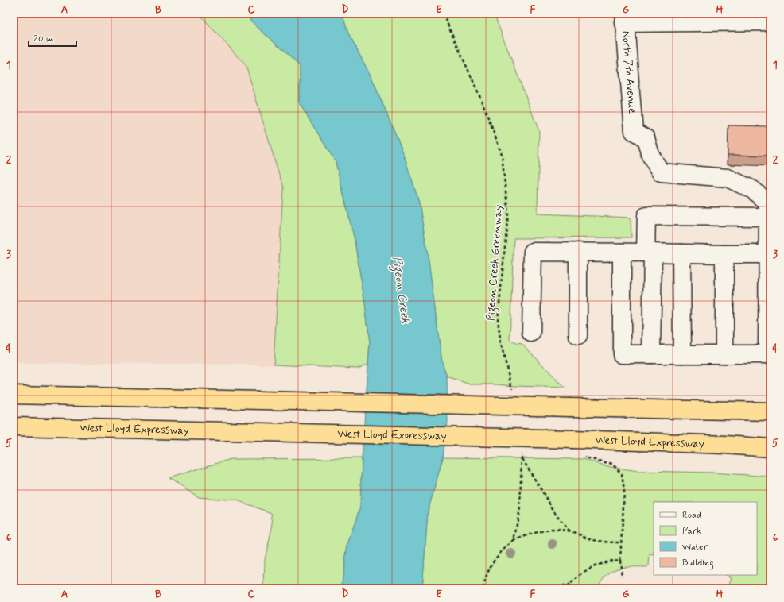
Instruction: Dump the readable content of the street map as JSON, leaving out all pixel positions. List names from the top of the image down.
{
  "streets": {
    "highway": ["West Lloyd Expressway"],
    "street": ["North 7th Avenue"],
    "path": ["Pigeon Creek Greenway"]
  },
  "water": ["Pigeon Creek"],
  "legend": [
    "Road",
    "Park",
    "Water",
    "Building"
  ],
  "scale_bar": "20 m",
  "grid": {
    "columns": [
      "A",
      "B",
      "C",
      "D",
      "E",
      "F",
      "G",
      "H"
    ],
    "rows": [
      "1",
      "2",
      "3",
      "4",
      "5",
      "6"
    ]
  }
}
